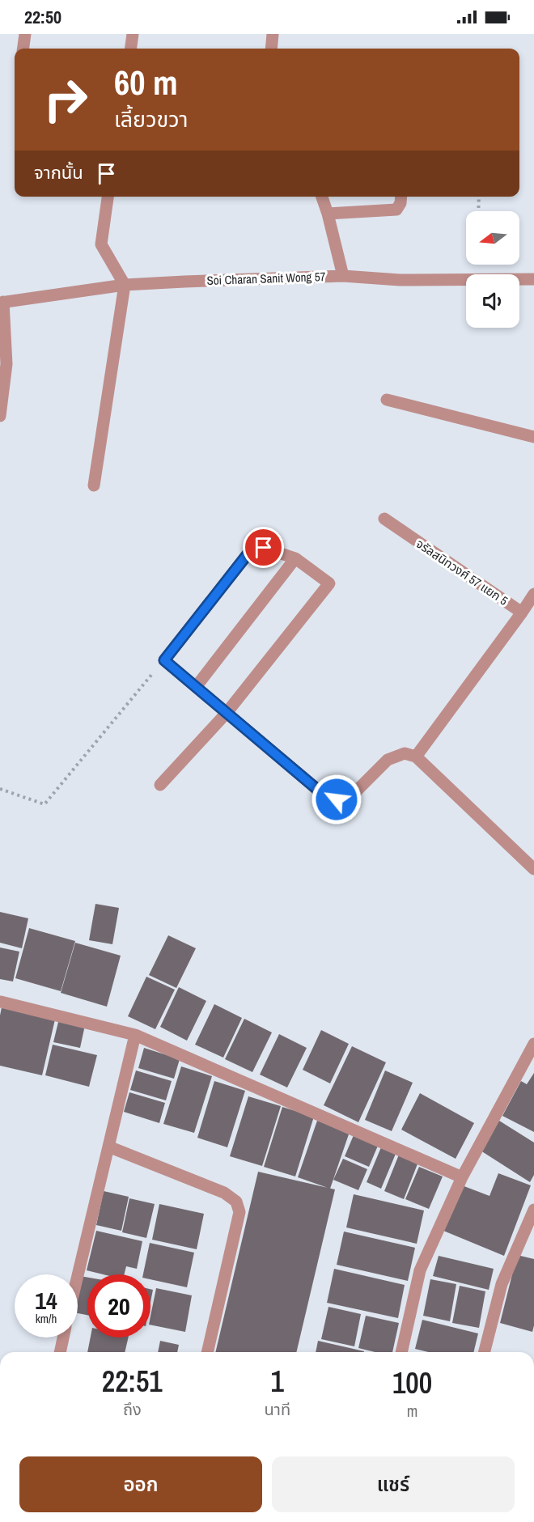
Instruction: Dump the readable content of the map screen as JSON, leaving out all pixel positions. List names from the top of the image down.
{
  "streets": {
    "street": ["Soi Charan Sanit Wong 57", "จรัลสนิทวงศ์ 57 แยก 5"]
  },
  "north": "left",
  "page": {
    "status": "22:50",
    "turn": ["60 m", "เลี้ยวขวา"],
    "then": "จากนั้น",
    "speed": "14 km/h",
    "limit": "20",
    "eta": [
      "22:51",
      "ถึง",
      "1",
      "นาที",
      "100",
      "m"
    ],
    "buttons": ["ออก", "แชร์"]
  }
}
